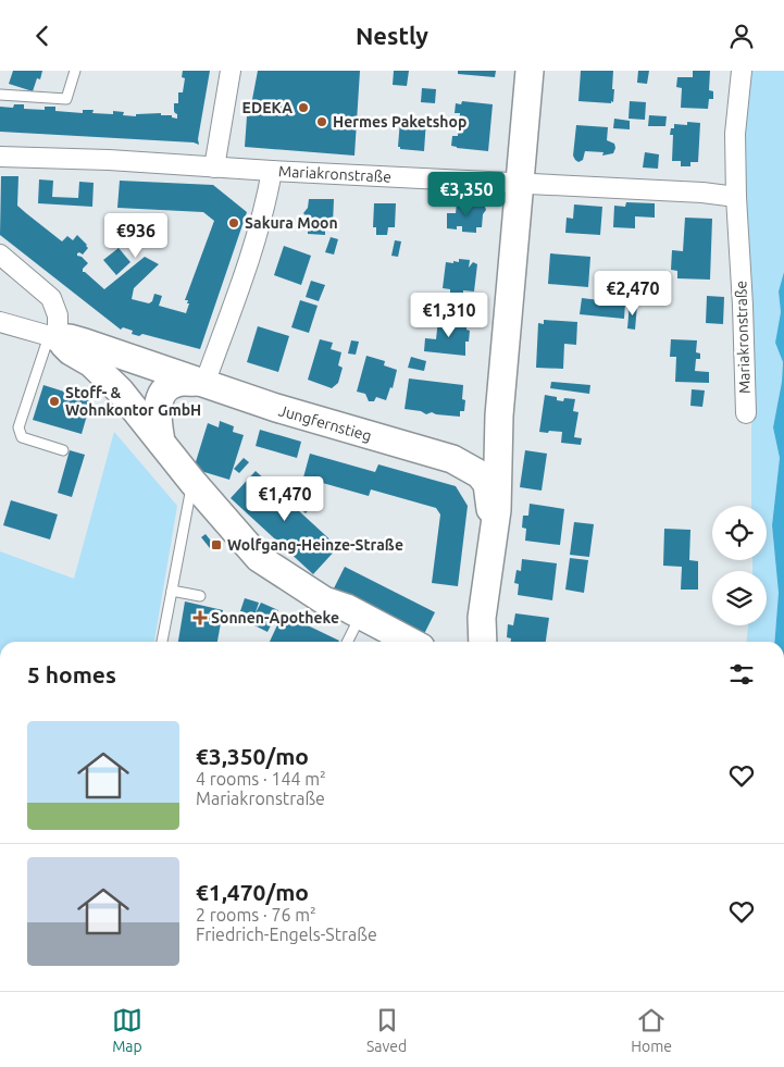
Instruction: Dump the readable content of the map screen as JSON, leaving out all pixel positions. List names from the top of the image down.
{
  "streets": {
    "main road": ["Jungfernstieg"],
    "street": ["Mariakronstraße"]
  },
  "places": {
    "other": [
      "EDEKA",
      "Hermes Paketshop",
      "Sakura Moon",
      "Stoff- & Wohnkontor GmbH"
    ],
    "transit": ["Wolfgang-Heinze-Straße"],
    "health": ["Sonnen-Apotheke"]
  },
  "page": {
    "header": "Nestly",
    "price": [
      "€3,350",
      "€936",
      "€2,470",
      "€1,310",
      "€1,470"
    ],
    "heading": "5 homes",
    "list": [
      {
        "name": "€3,350/mo",
        "note": "4 rooms · 144 m² · Mariakronstraße"
      },
      {
        "name": "€1,470/mo",
        "note": "2 rooms · 76 m² · Friedrich-Engels-Straße"
      }
    ],
    "tabs": ["Map", "Saved", "Home"]
  }
}
